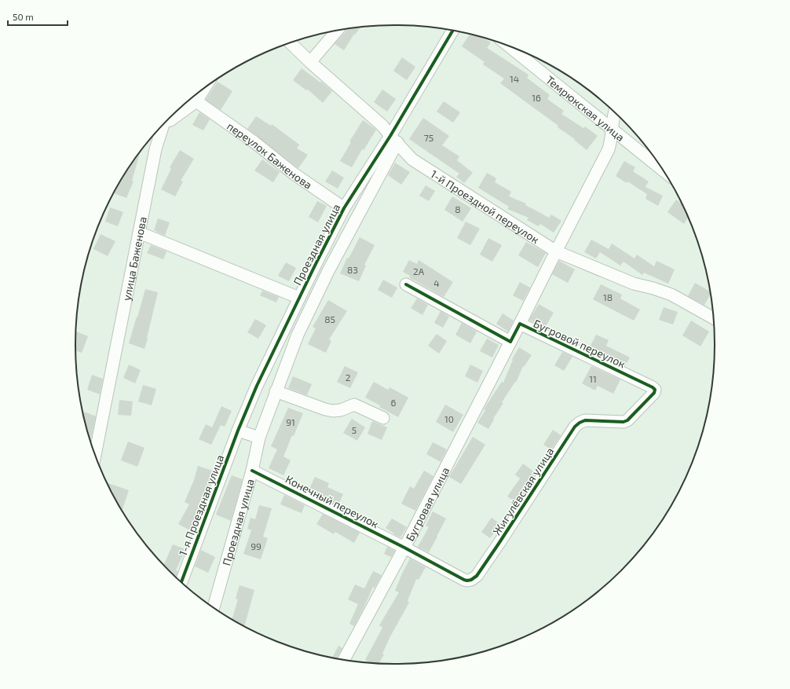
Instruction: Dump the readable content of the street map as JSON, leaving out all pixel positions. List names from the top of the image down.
{
  "streets": {
    "street": [
      "Темрюкская улица",
      "переулок Баженова",
      "1-й Проездной переулок",
      "Проездная улица",
      "улица Баженова",
      "Бугровой переулок",
      "Жигулёвская улица",
      "Конечный переулок",
      "Бугровая улица",
      "1-я Проездная улица"
    ]
  },
  "crossings": [
    ["переулок Баженова", "Проездная улица"],
    ["переулок Баженова", "улица Баженова"],
    ["1-й Проездной переулок", "Проездная улица"],
    ["Проездная улица", "Конечный переулок"],
    ["Проездная улица", "1-я Проездная улица"],
    ["Бугровой переулок", "Жигулёвская улица"],
    ["Бугровой переулок", "Бугровая улица"],
    ["Жигулёвская улица", "Конечный переулок"],
    ["Жигулёвская улица", "Бугровая улица"],
    ["Конечный переулок", "Бугровая улица"]
  ],
  "house_numbers": [
    "14",
    "16",
    "75",
    "8",
    "83",
    "2А",
    "4",
    "18",
    "85",
    "2",
    "11",
    "6",
    "10",
    "91",
    "5",
    "99"
  ],
  "scale_bar": "50 m"
}
